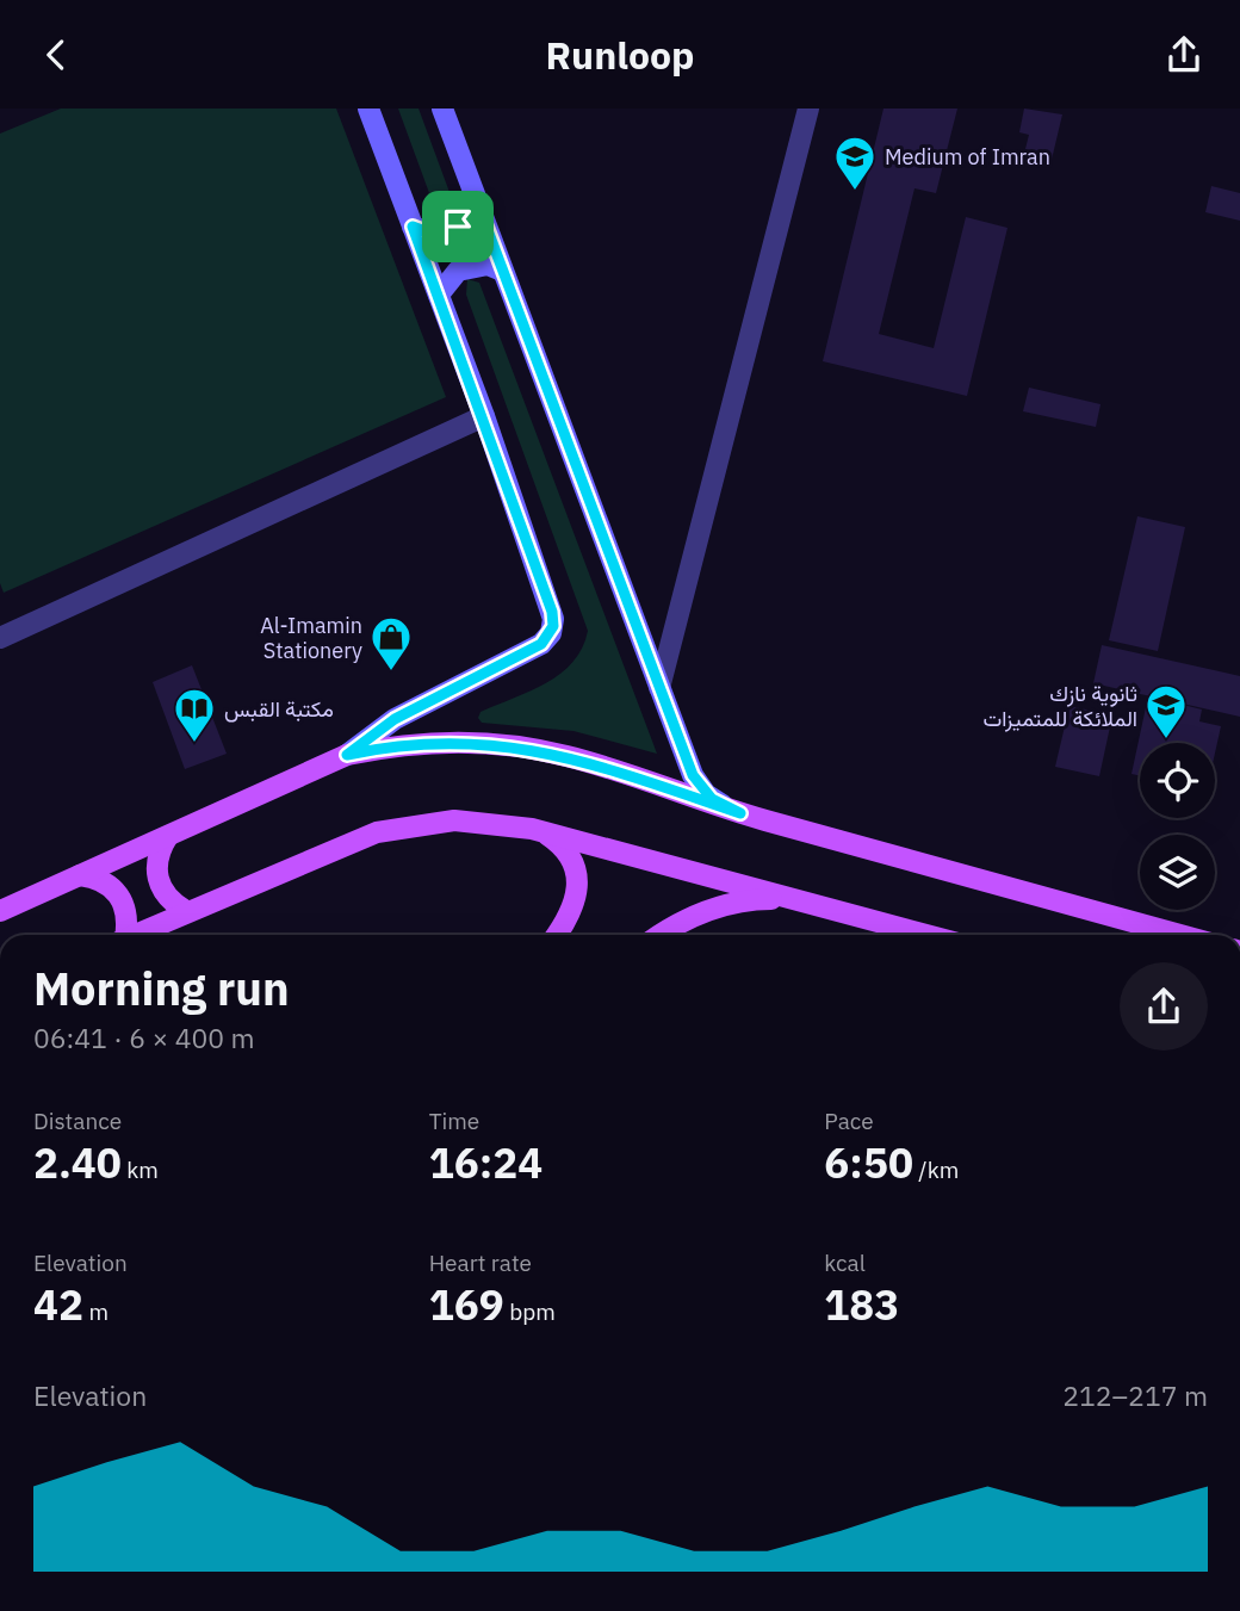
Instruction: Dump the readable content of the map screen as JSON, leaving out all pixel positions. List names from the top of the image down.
{
  "places": {
    "school or university": ["Medium of Imran", "ثانوية نازك الملائكة للمتميزات"],
    "shop": ["Al-Imamin Stationery"],
    "library": ["مكتبة القبس"]
  },
  "page": {
    "header": "Runloop",
    "heading": ["Morning run", "06:41 · 6 × 400 m"],
    "stats": [
      ["Distance", "2.40 km"],
      ["Time", "16:24"],
      ["Pace", "6:50 /km"],
      ["Elevation", "42 m"],
      ["Heart rate", "169 bpm"],
      ["kcal", "183"]
    ],
    "chart": ["Elevation", "212–217 m"]
  }
}
